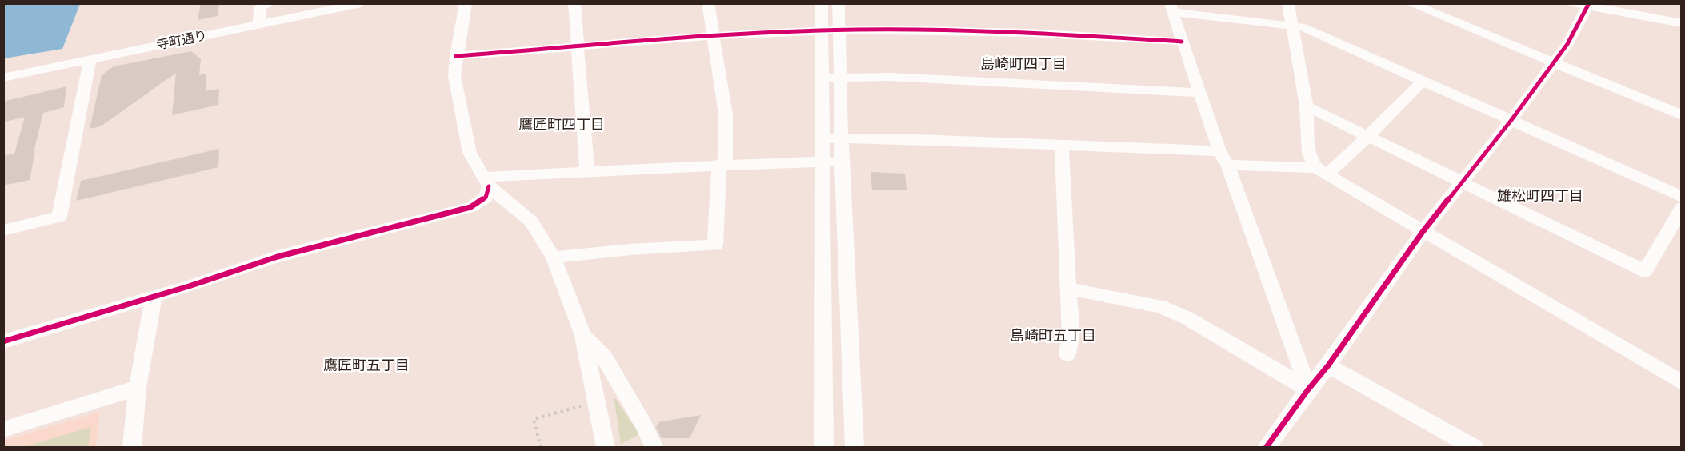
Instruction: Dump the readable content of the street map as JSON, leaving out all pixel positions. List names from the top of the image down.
{
  "streets": {
    "street": ["寺町通り"]
  },
  "districts": [
    "島崎町四丁目",
    "鷹匠町四丁目",
    "雄松町四丁目",
    "島崎町五丁目",
    "鷹匠町五丁目"
  ]
}
